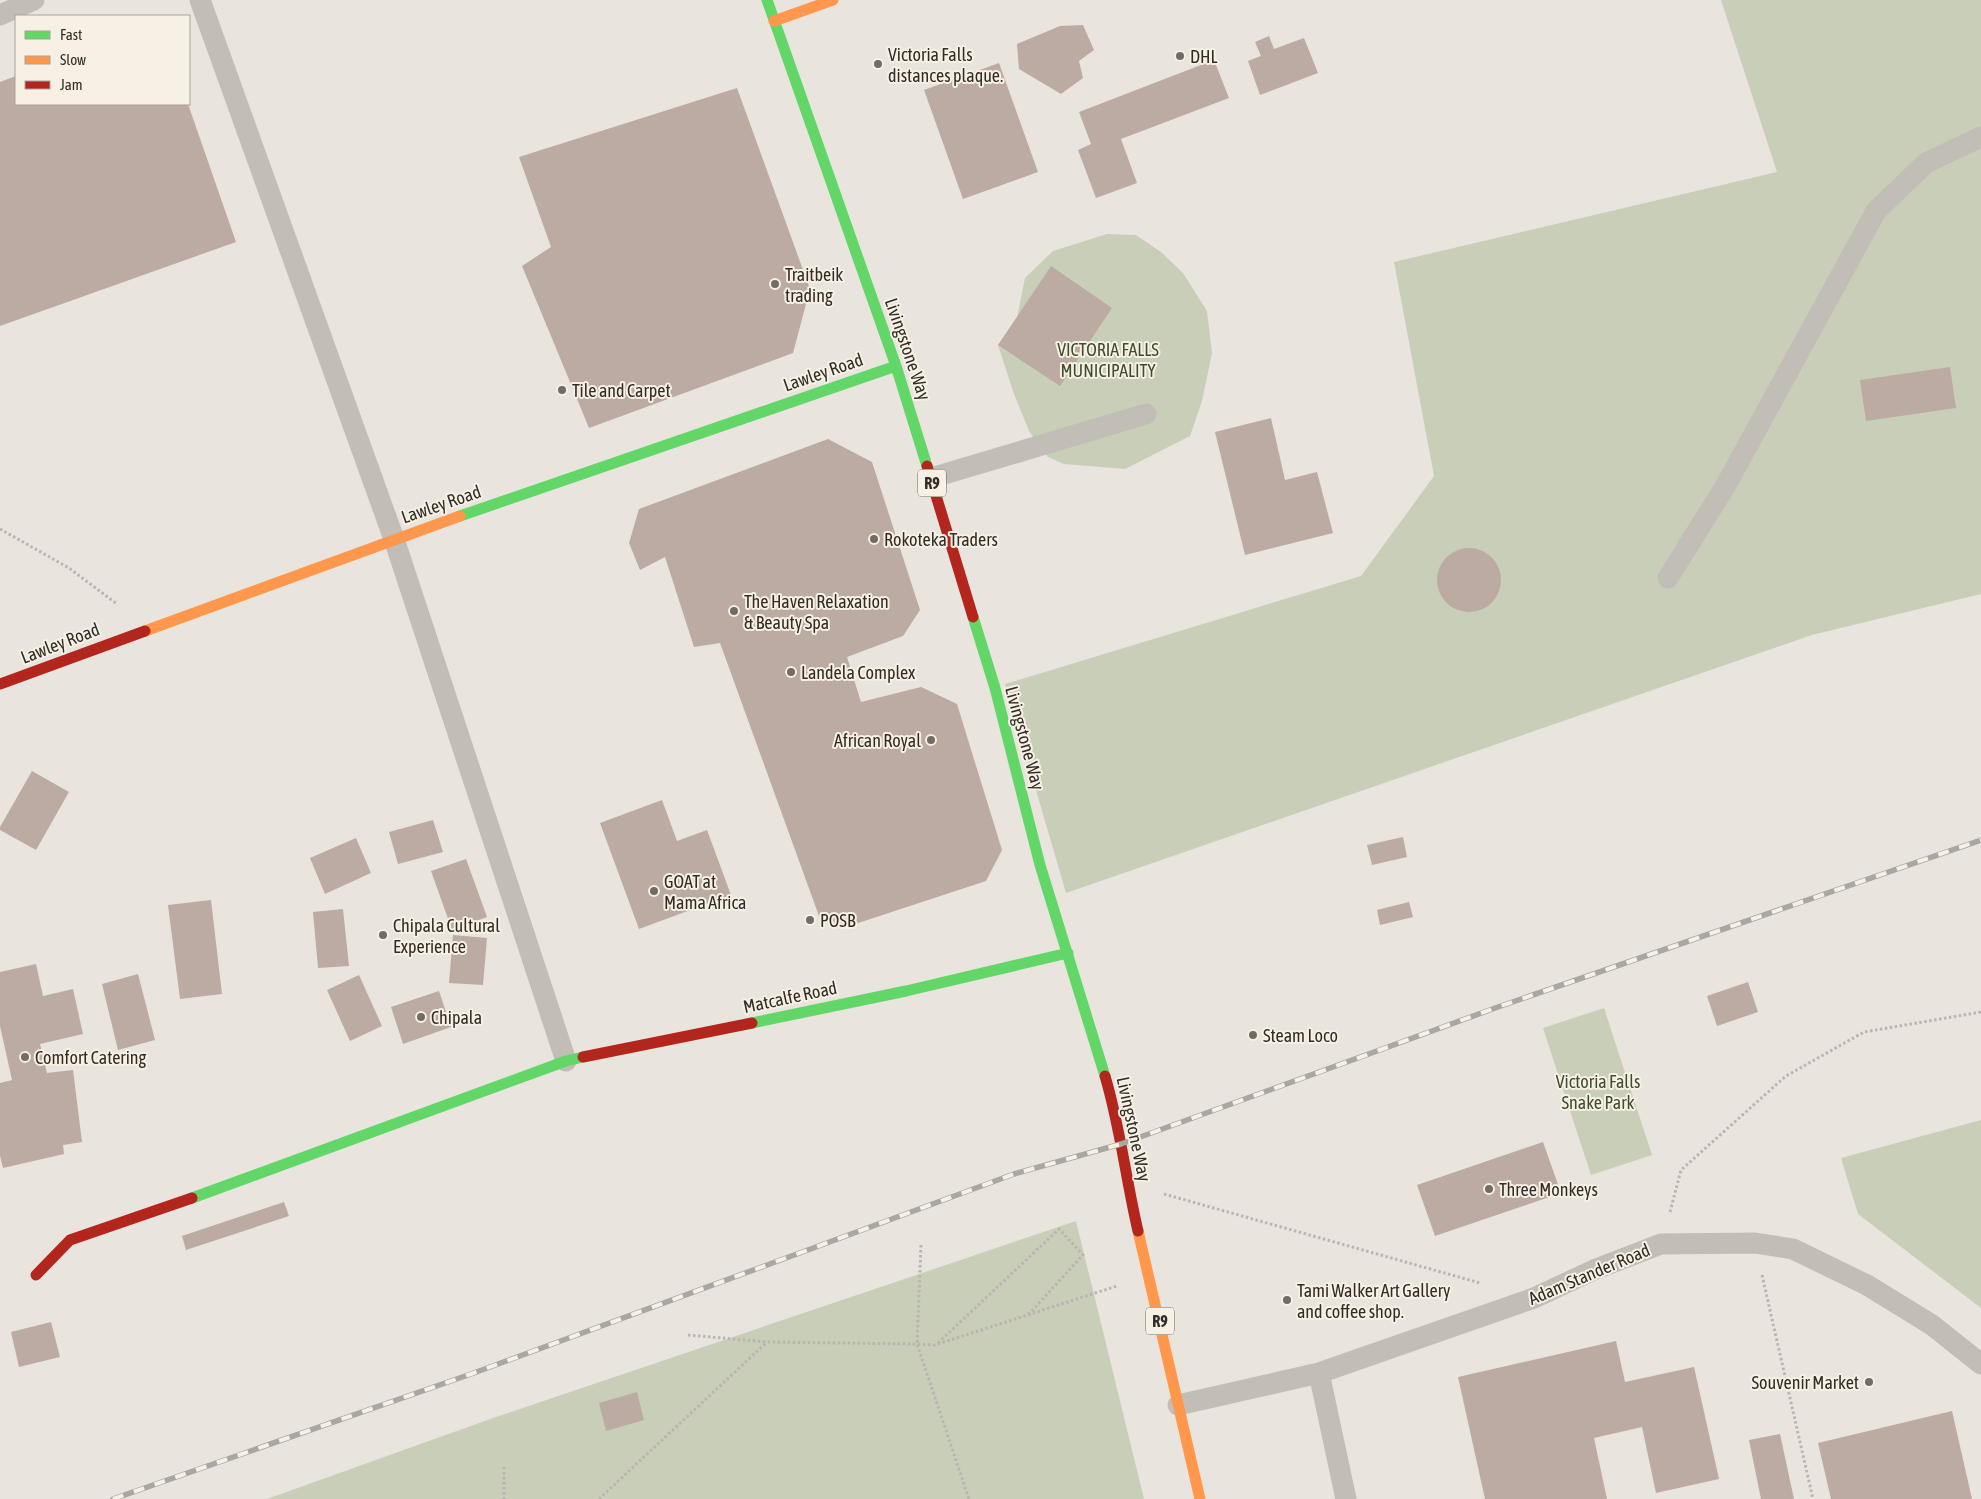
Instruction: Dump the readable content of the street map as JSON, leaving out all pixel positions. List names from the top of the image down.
{
  "streets": {
    "main road": [
      "Livingstone Way",
      "Lawley Road",
      "R9",
      "Matcalfe Road"
    ],
    "lane": ["Adam Stander Road"]
  },
  "crossings": [
    ["Livingstone Way", "Lawley Road"],
    ["Livingstone Way", "Matcalfe Road"],
    ["Livingstone Way", "Adam Stander Road"]
  ],
  "parks": ["VICTORIA FALLS MUNICIPALITY", "Victoria Falls Snake Park"],
  "places": [
    "DHL",
    "Victoria Falls distances plaque.",
    "Traitbeik trading",
    "Tile and Carpet",
    "Rokoteka Traders",
    "The Haven Relaxation & Beauty Spa",
    "Landela Complex",
    "African Royal",
    "GOAT at Mama Africa",
    "POSB",
    "Chipala Cultural Experience",
    "Chipala",
    "Steam Loco",
    "Comfort Catering",
    "Three Monkeys",
    "Tami Walker Art Gallery and coffee shop.",
    "Souvenir Market"
  ],
  "legend": ["Fast", "Slow", "Jam"]
}
